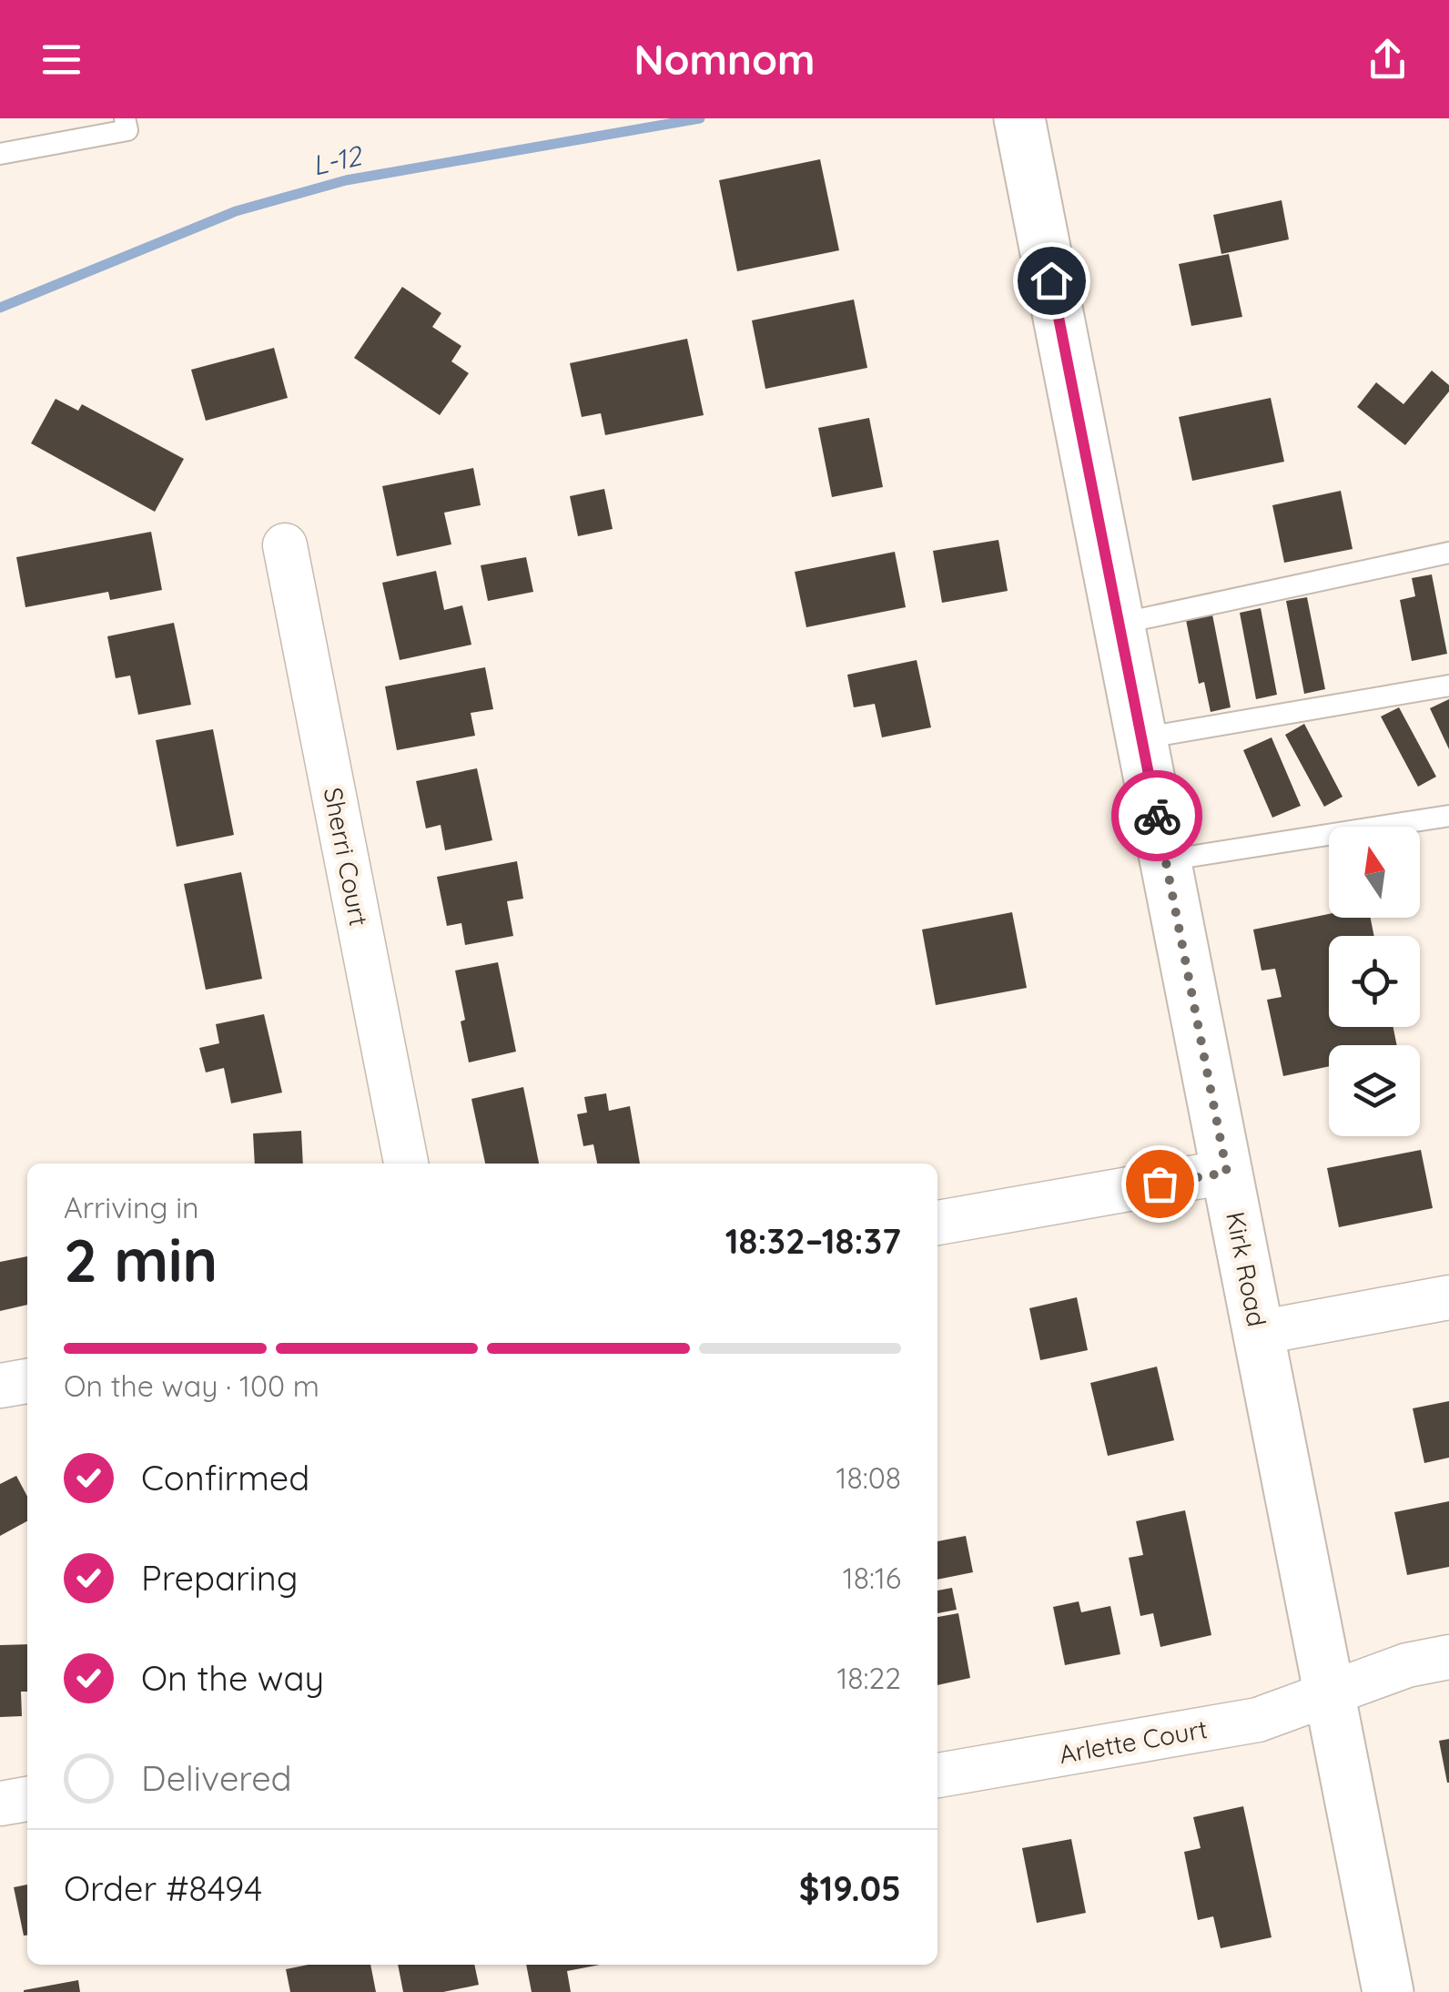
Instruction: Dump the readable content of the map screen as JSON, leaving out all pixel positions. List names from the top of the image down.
{
  "streets": {
    "street": ["Sherri Court", "Kirk Road", "Arlette Court"]
  },
  "crossings": [
    ["Kirk Road", "Arlette Court"]
  ],
  "water": ["L-12"],
  "north": "top",
  "page": {
    "header": "Nomnom",
    "heading": ["2 min", "Arriving in", "18:32–18:37"],
    "panel": ["Order #8494", "$19.05"],
    "bar": "On the way · 100 m",
    "list": [
      ["Confirmed", "18:08"],
      ["Preparing", "18:16"],
      ["On the way", "18:22"],
      "Delivered"
    ]
  }
}
